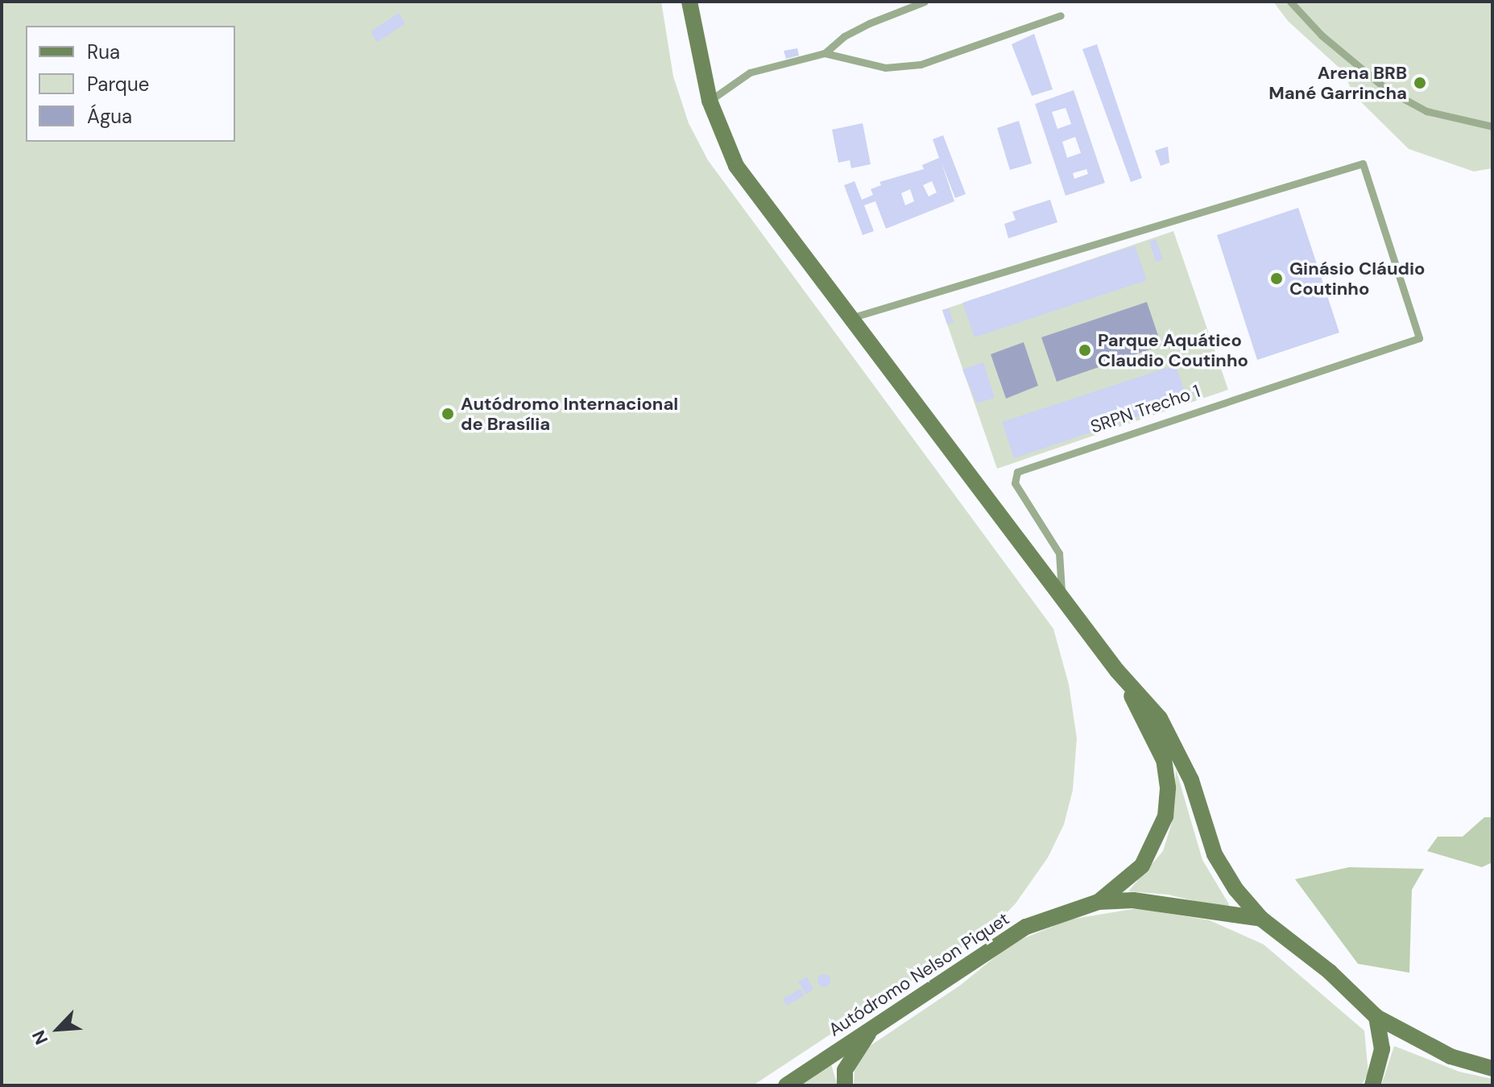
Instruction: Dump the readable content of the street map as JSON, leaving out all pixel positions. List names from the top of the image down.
{
  "streets": {
    "main road": ["Autódromo Nelson Piquet"],
    "lane": ["SRPN Trecho 1"]
  },
  "places": [
    "Arena BRB Mané Garrincha",
    "Ginásio Cláudio Coutinho",
    "Parque Aquático Claudio Coutinho",
    "Autódromo Internacional de Brasília"
  ],
  "legend": ["Rua", "Parque", "Água"],
  "north": "bottom left"
}
